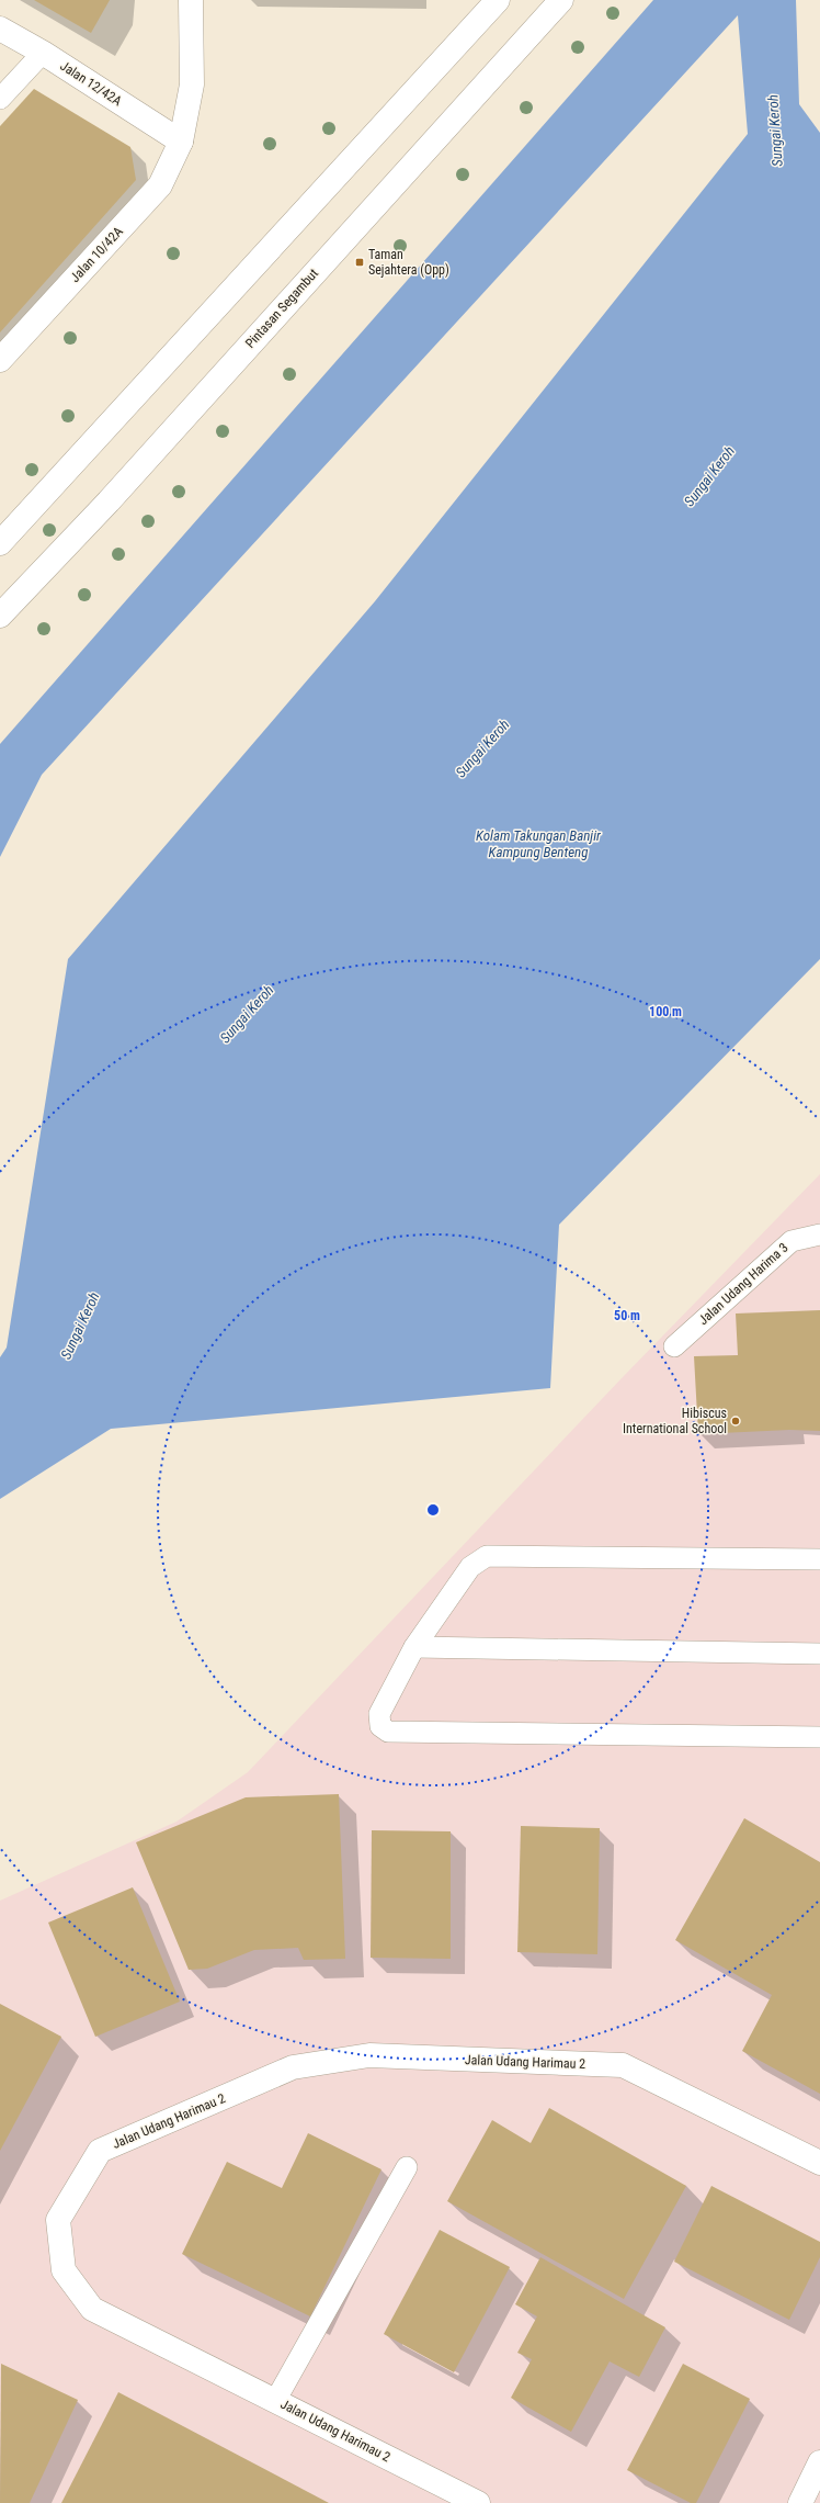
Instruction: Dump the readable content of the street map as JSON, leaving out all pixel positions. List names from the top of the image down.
{
  "streets": {
    "street": [
      "Jalan 12/42A",
      "Jalan 10/42A",
      "Pintasan Segambut",
      "Jalan Udang Harimau 2"
    ],
    "lane": ["Jalan Udang Harima 3"]
  },
  "crossings": [
    ["Jalan 12/42A", "Jalan 10/42A"]
  ],
  "water": ["Sungai Keroh", "Kolam Takungan Banjir Kampung Benteng"],
  "places": {
    "transit": ["Taman Sejahtera (Opp)"],
    "other": ["Hibiscus International School"]
  },
  "rings": ["100 m", "50 m"]
}
